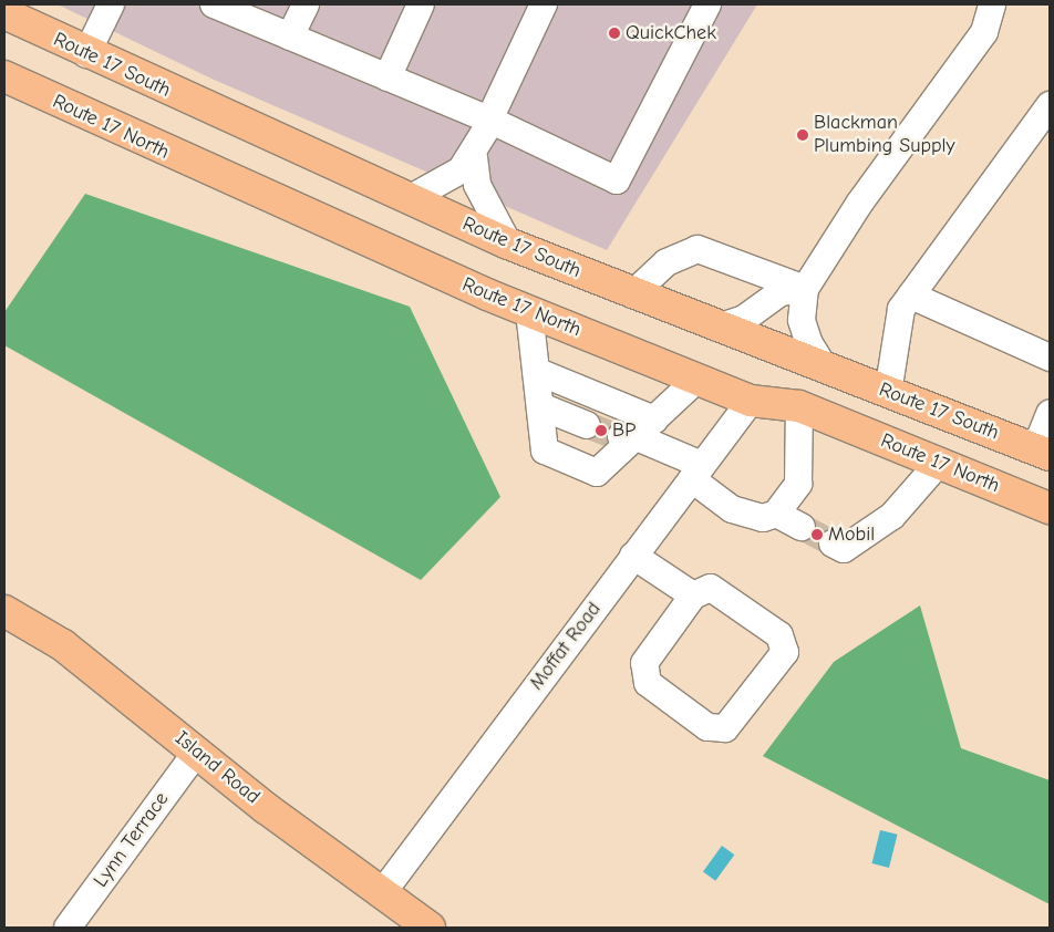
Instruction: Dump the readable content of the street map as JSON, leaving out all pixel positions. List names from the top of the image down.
{
  "streets": {
    "main road": ["Route 17 South", "Route 17 North", "Island Road"],
    "street": ["Moffat Road", "Lynn Terrace"]
  },
  "crossings": [
    ["Route 17 North", "Moffat Road"],
    ["Moffat Road", "Island Road"],
    ["Island Road", "Lynn Terrace"]
  ],
  "places": [
    "QuickChek",
    "Blackman Plumbing Supply",
    "BP",
    "Mobil"
  ]
}
